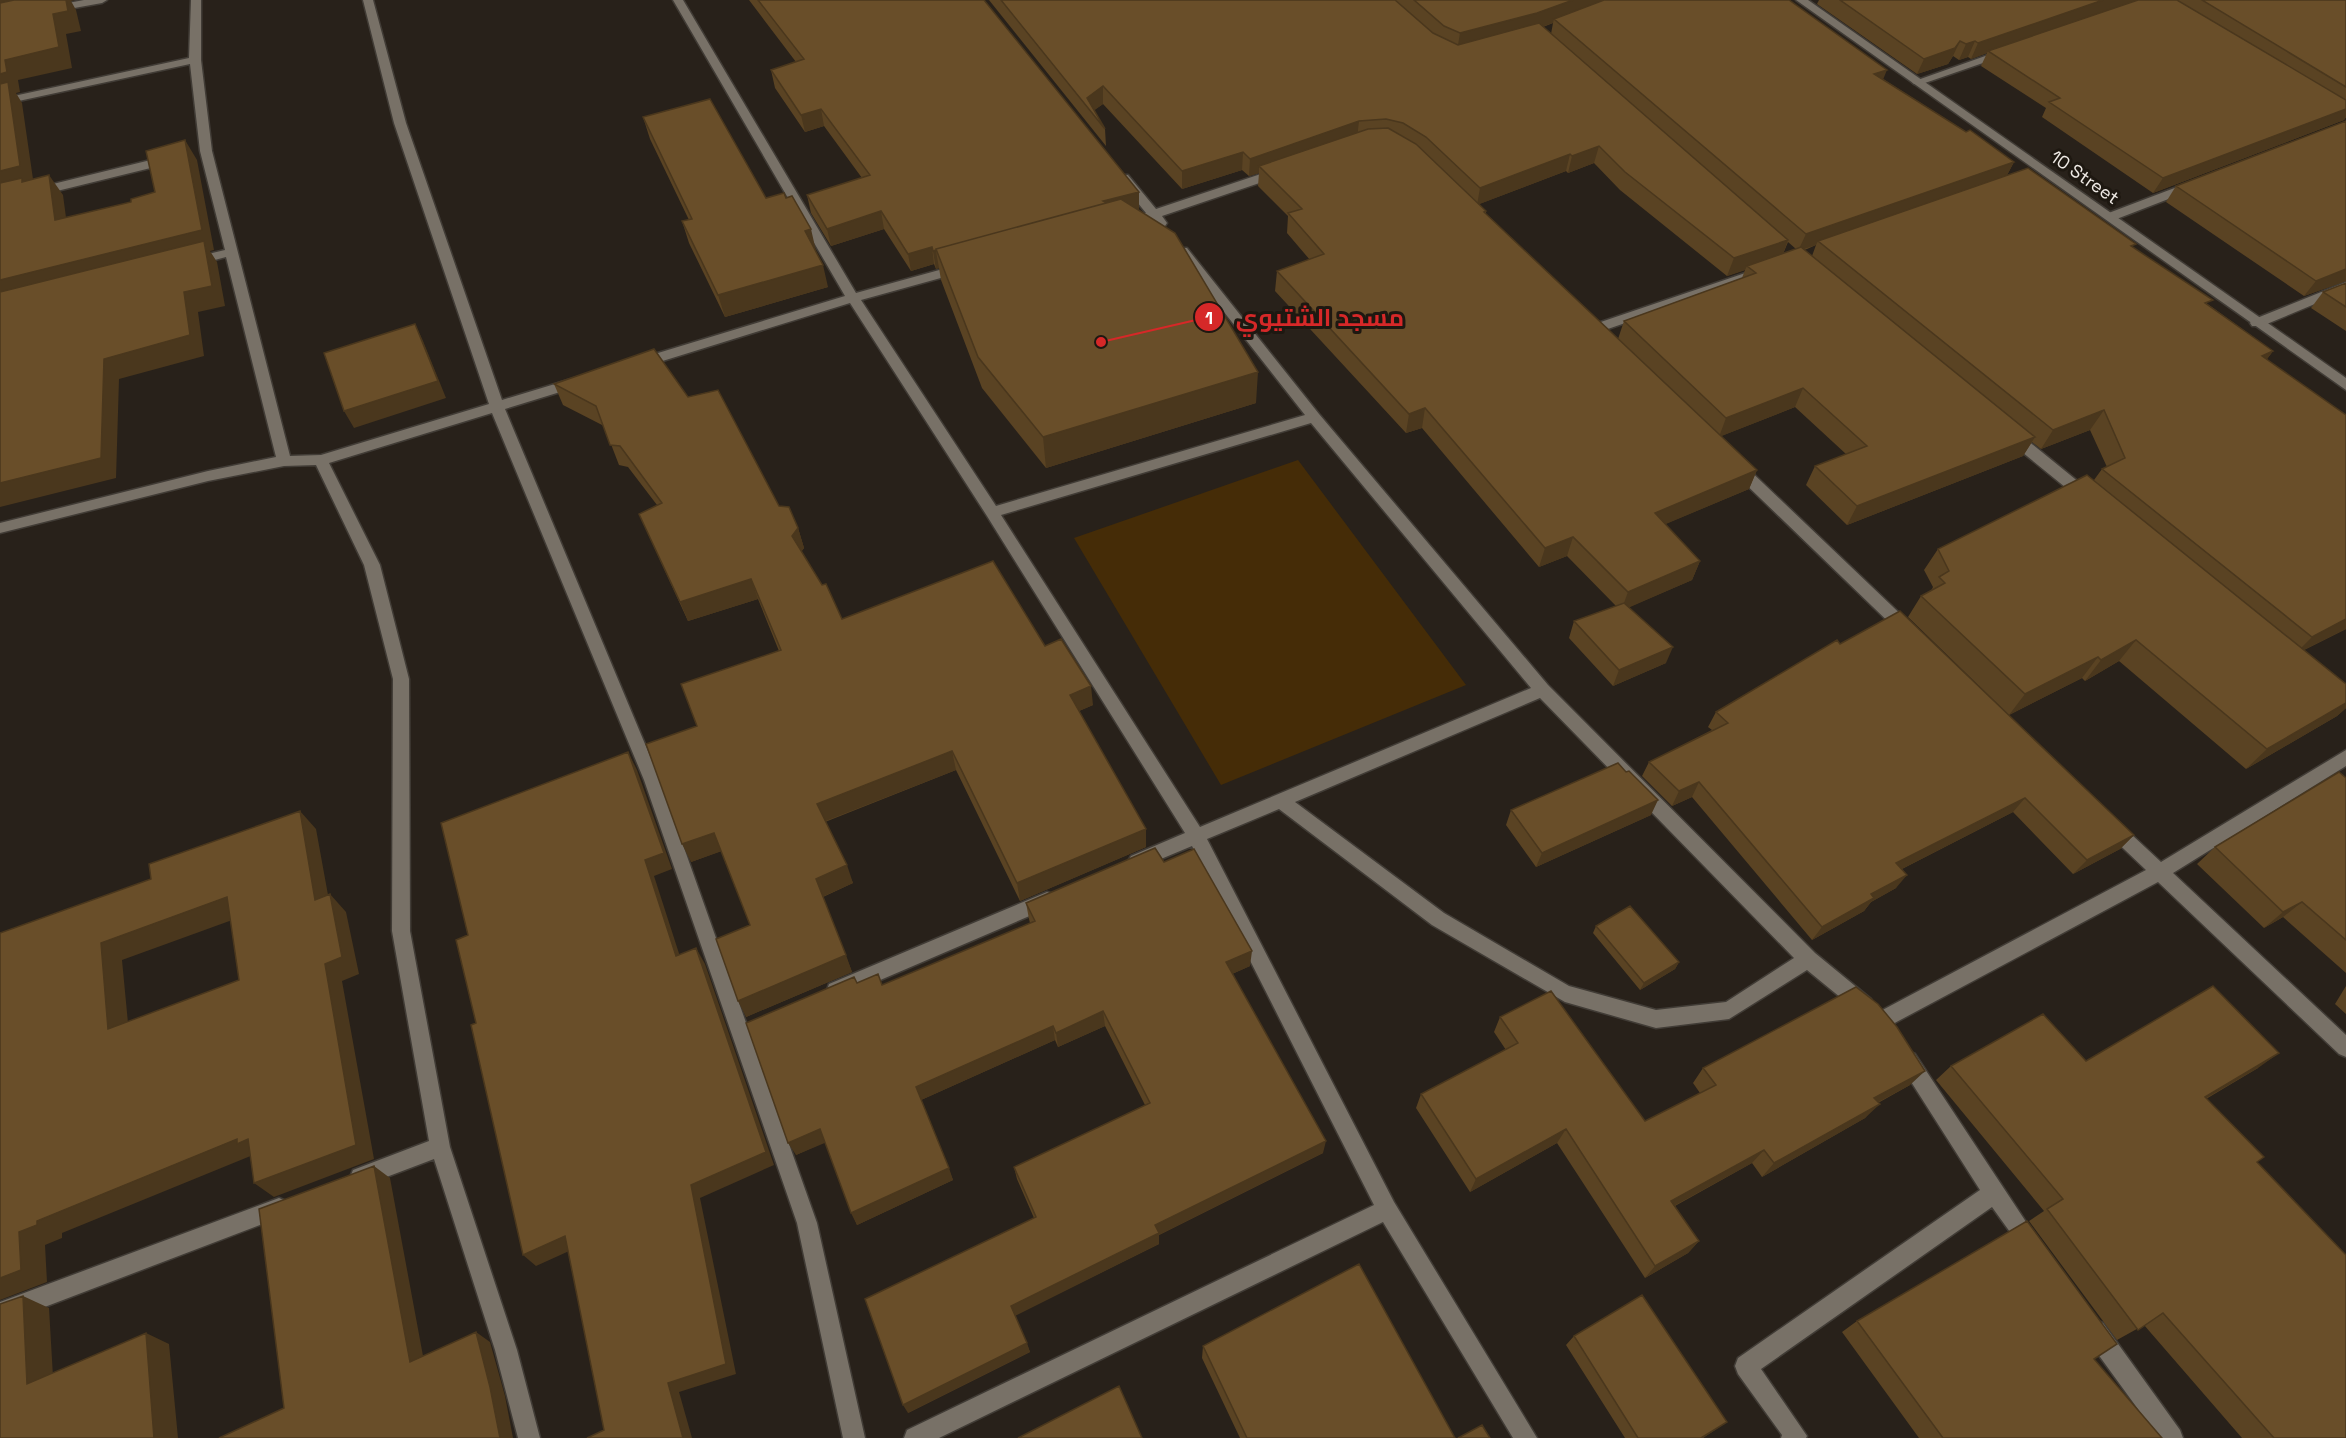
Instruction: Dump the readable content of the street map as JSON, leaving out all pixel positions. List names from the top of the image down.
{
  "streets": {
    "street": ["10 Street"]
  },
  "places": ["مسجد الشتيوي"]
}
